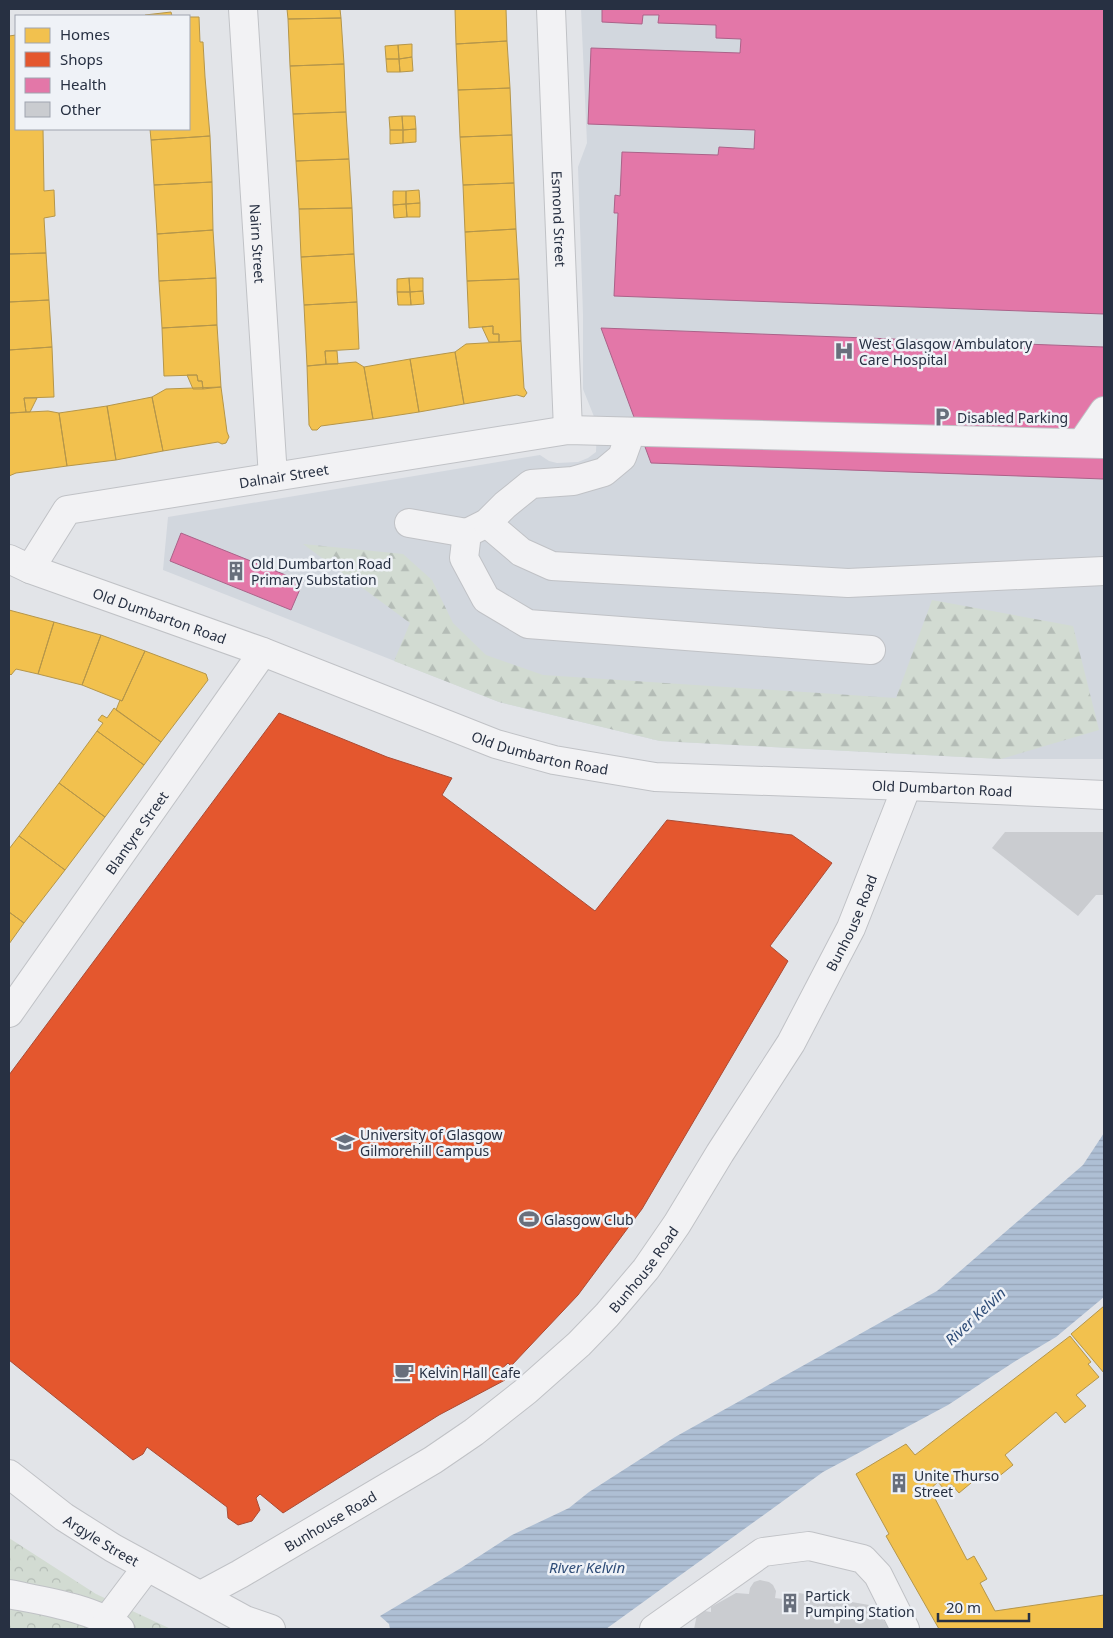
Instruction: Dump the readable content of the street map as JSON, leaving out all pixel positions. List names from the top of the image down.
{
  "streets": {
    "street": [
      "Esmond Street",
      "Nairn Street",
      "Dalnair Street",
      "Old Dumbarton Road",
      "Blantyre Street",
      "Bunhouse Road",
      "Argyle Street"
    ]
  },
  "crossings": [
    ["Esmond Street", "Dalnair Street"],
    ["Nairn Street", "Dalnair Street"],
    ["Dalnair Street", "Old Dumbarton Road"],
    ["Old Dumbarton Road", "Blantyre Street"],
    ["Old Dumbarton Road", "Bunhouse Road"],
    ["Bunhouse Road", "Argyle Street"]
  ],
  "water": ["River Kelvin"],
  "places": {
    "hospital": ["West Glasgow Ambulatory Care Hospital"],
    "parking": ["Disabled Parking"],
    "building": ["Old Dumbarton Road Primary Substation", "Unite Thurso Street", "Partick Pumping Station"],
    "school or university": ["University of Glasgow Gilmorehill Campus"],
    "sports": ["Glasgow Club"],
    "cafe": ["Kelvin Hall Cafe"]
  },
  "legend": [
    "Homes",
    "Shops",
    "Health",
    "Other"
  ],
  "scale_bar": "20 m"
}
